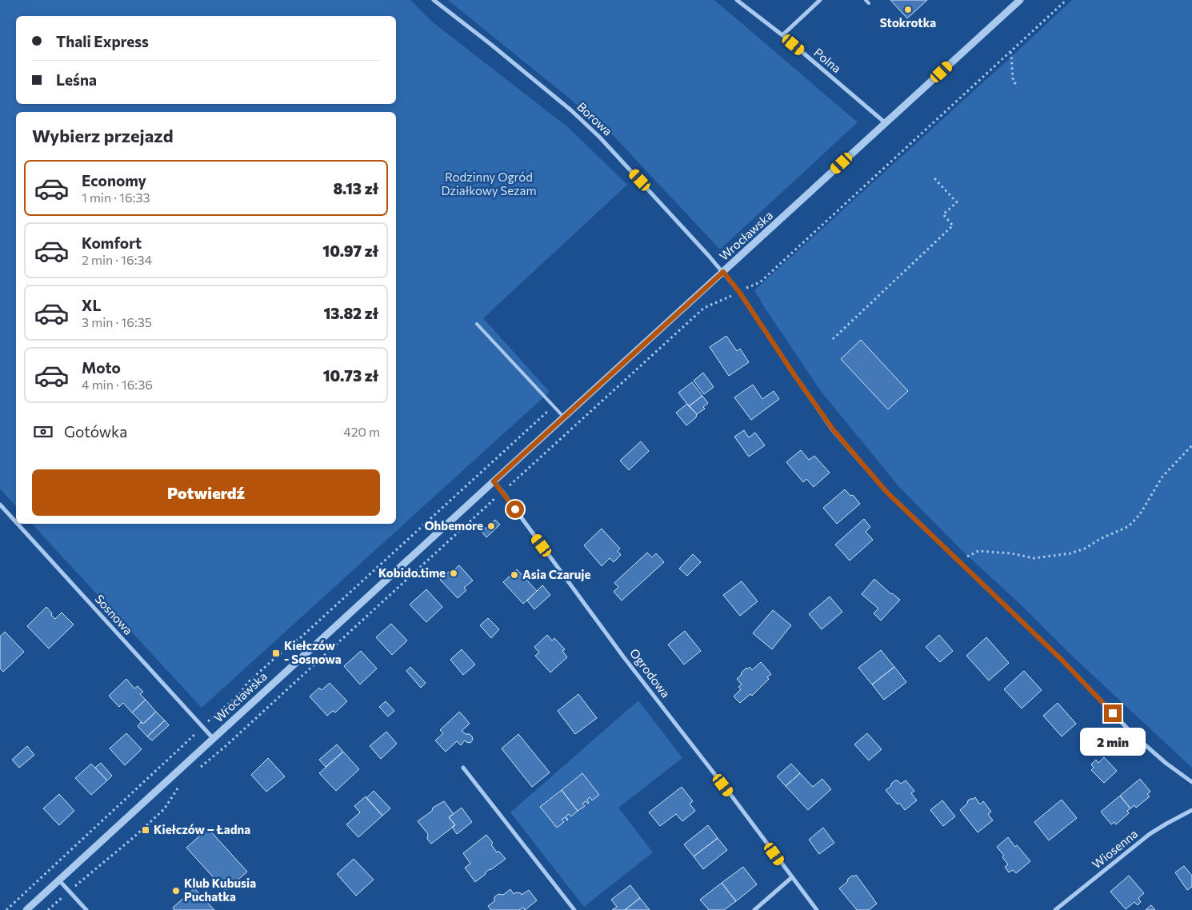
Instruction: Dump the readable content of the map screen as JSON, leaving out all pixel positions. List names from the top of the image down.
{
  "streets": {
    "street": [
      "Polna",
      "Borowa",
      "Wrocławska",
      "Sosnowa",
      "Ogrodowa",
      "Wiosenna"
    ]
  },
  "crossings": [
    ["Polna", "Wrocławska"],
    ["Borowa", "Wrocławska"],
    ["Wrocławska", "Sosnowa"],
    ["Wrocławska", "Ogrodowa"]
  ],
  "parks": ["Rodzinny Ogród Działkowy Sezam"],
  "places": {
    "other": [
      "Stokrotka",
      "Ohbemore",
      "Kobido.time",
      "Asia Czaruje",
      "Klub Kubusia Puchatka"
    ],
    "transit": ["Kiełczów - Sosnowa", "Kiełczów – Ładna"]
  },
  "page": {
    "banner": ["Thali Express", "Leśna"],
    "heading": "Wybierz przejazd",
    "list": [
      {
        "name": "Economy",
        "note": "1 min · 16:33",
        "value": "8.13 zł"
      },
      {
        "name": "Komfort",
        "note": "2 min · 16:34",
        "value": "10.97 zł"
      },
      {
        "name": "XL",
        "note": "3 min · 16:35",
        "value": "13.82 zł"
      },
      {
        "name": "Moto",
        "note": "4 min · 16:36",
        "value": "10.73 zł"
      }
    ],
    "pay": ["Gotówka", "420 m"],
    "buttons": "Potwierdź",
    "bubble": "2 min"
  }
}
